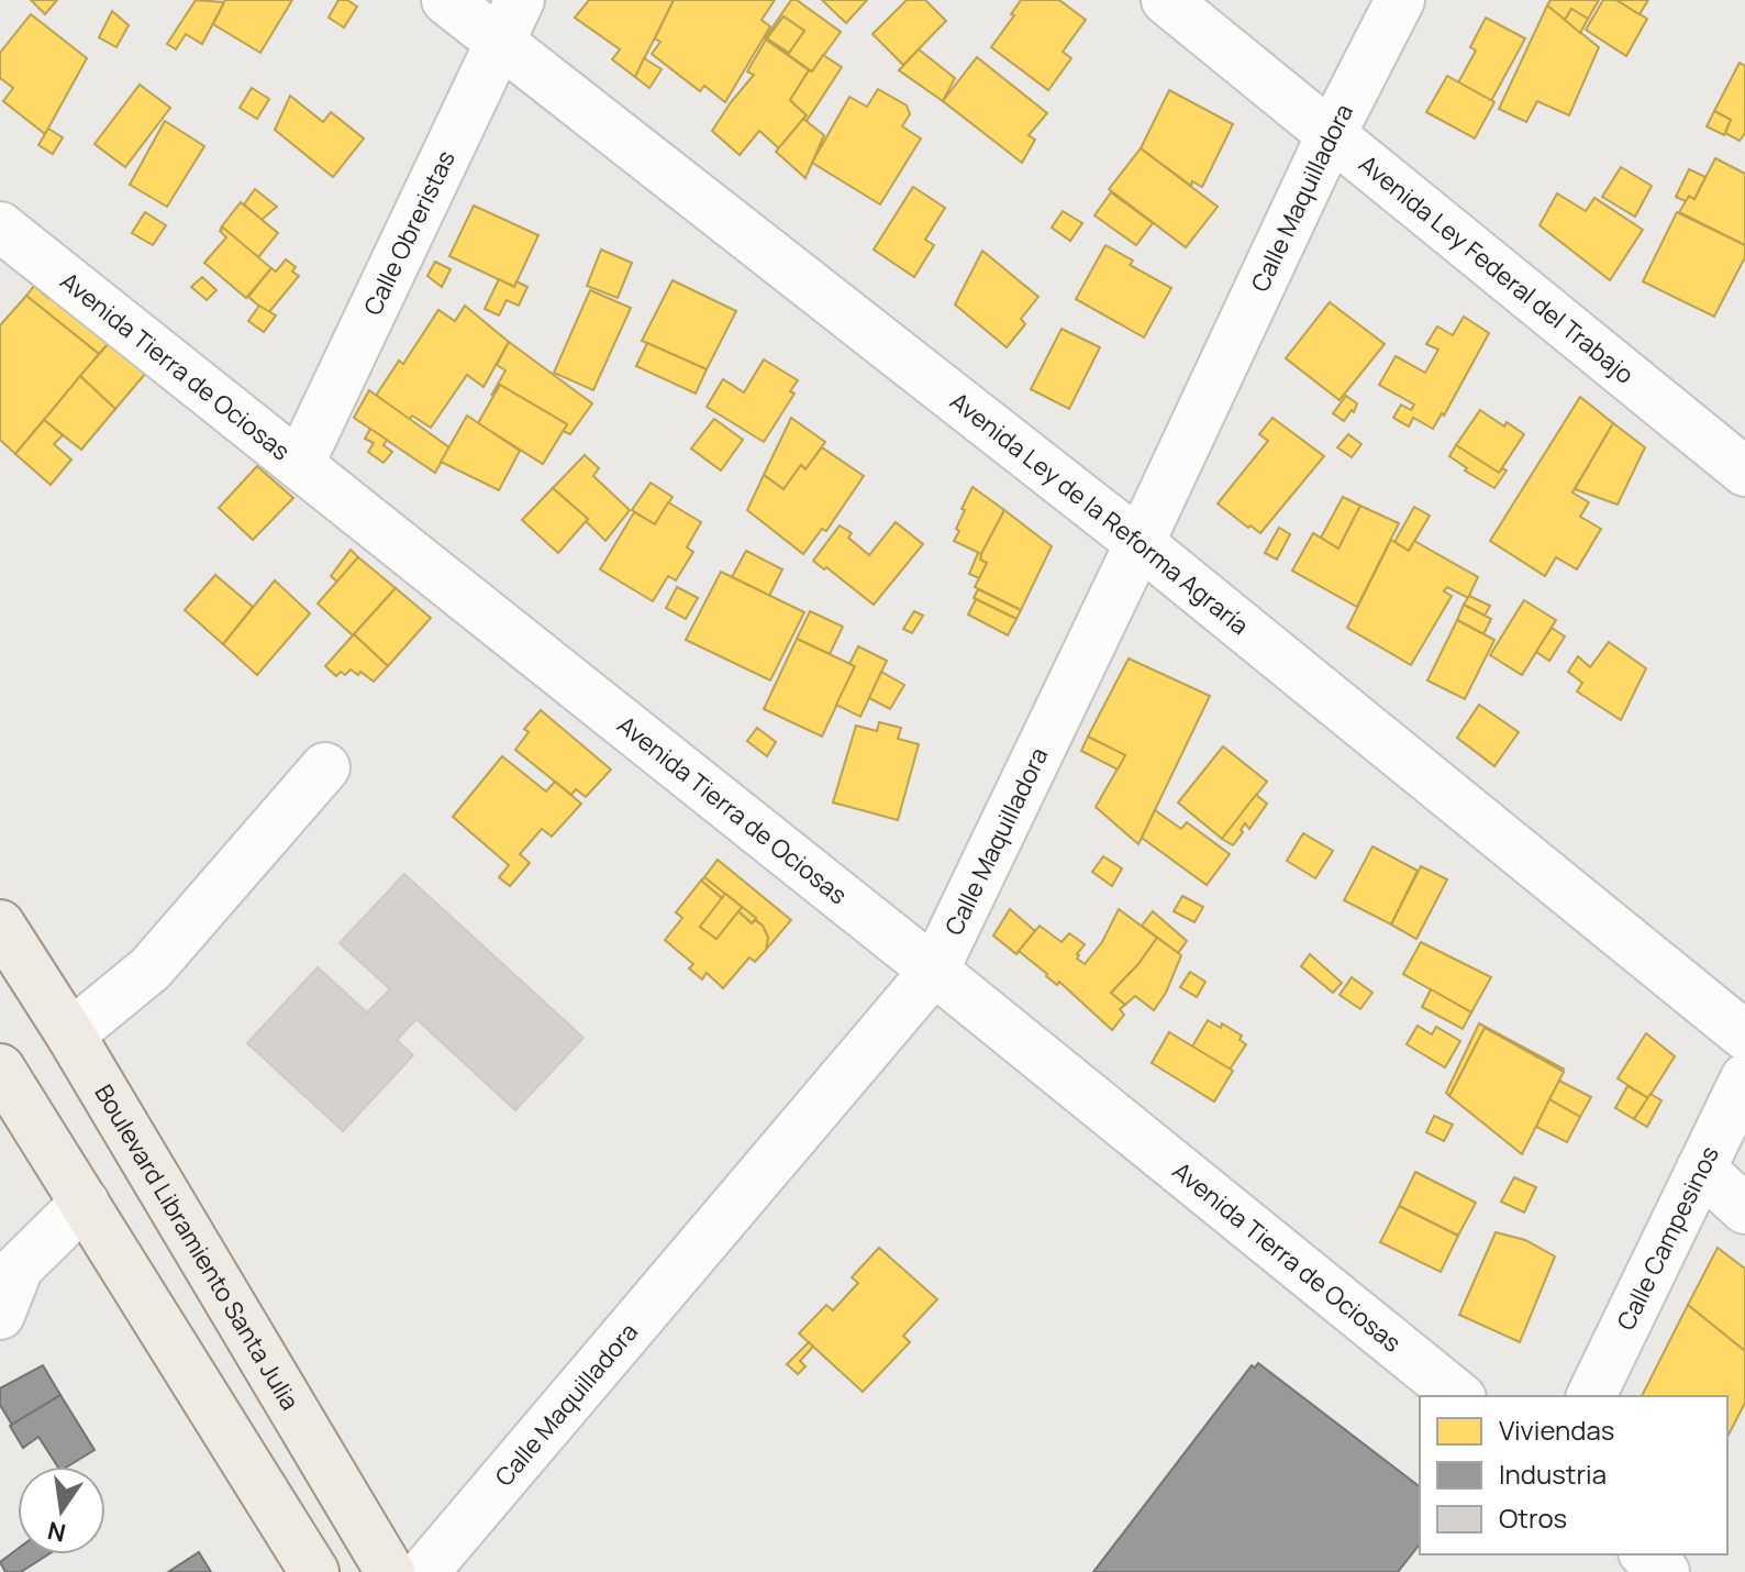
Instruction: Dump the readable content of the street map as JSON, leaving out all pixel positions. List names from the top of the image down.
{
  "streets": {
    "main road": ["Boulevard Libramiento Santa Julia"],
    "street": [
      "Calle Maquilladora",
      "Calle Obreristas",
      "Avenida Ley Federal del Trabajo",
      "Avenida Tierra de Ociosas",
      "Avenida Ley de la Reforma Agraría",
      "Calle Campesinos"
    ]
  },
  "crossings": [
    ["Calle Maquilladora", "Avenida Ley Federal del Trabajo"],
    ["Calle Maquilladora", "Avenida Tierra de Ociosas"],
    ["Calle Maquilladora", "Avenida Ley de la Reforma Agraría"],
    ["Calle Obreristas", "Avenida Tierra de Ociosas"],
    ["Calle Obreristas", "Avenida Ley de la Reforma Agraría"]
  ],
  "legend": ["Viviendas", "Industria", "Otros"],
  "north": "bottom"
}
